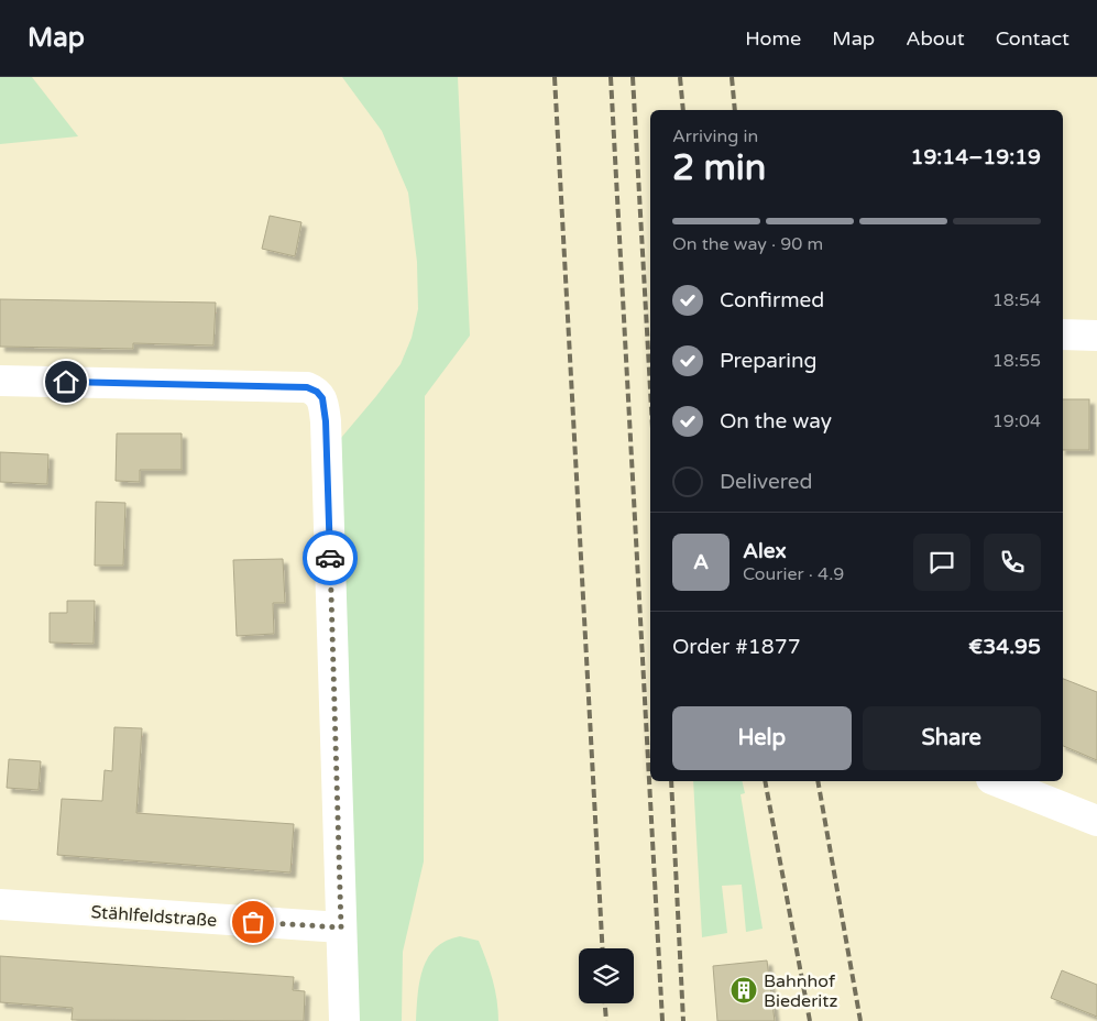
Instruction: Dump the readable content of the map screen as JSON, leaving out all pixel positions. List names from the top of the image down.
{
  "streets": {
    "street": ["Stählfeldstraße"]
  },
  "places": {
    "building": ["Bahnhof Biederitz"]
  },
  "page": {
    "header": "Map",
    "nav": [
      "Home",
      "Map",
      "About",
      "Contact"
    ],
    "heading": ["2 min", "Arriving in", "19:14–19:19"],
    "panel": [
      "Alex",
      "Courier · 4.9",
      "Order #1877",
      "€34.95"
    ],
    "bar": "On the way · 90 m",
    "list": [
      ["Confirmed", "18:54"],
      ["Preparing", "18:55"],
      ["On the way", "19:04"],
      "Delivered"
    ],
    "round": "A",
    "buttons": ["Help", "Share"]
  }
}
